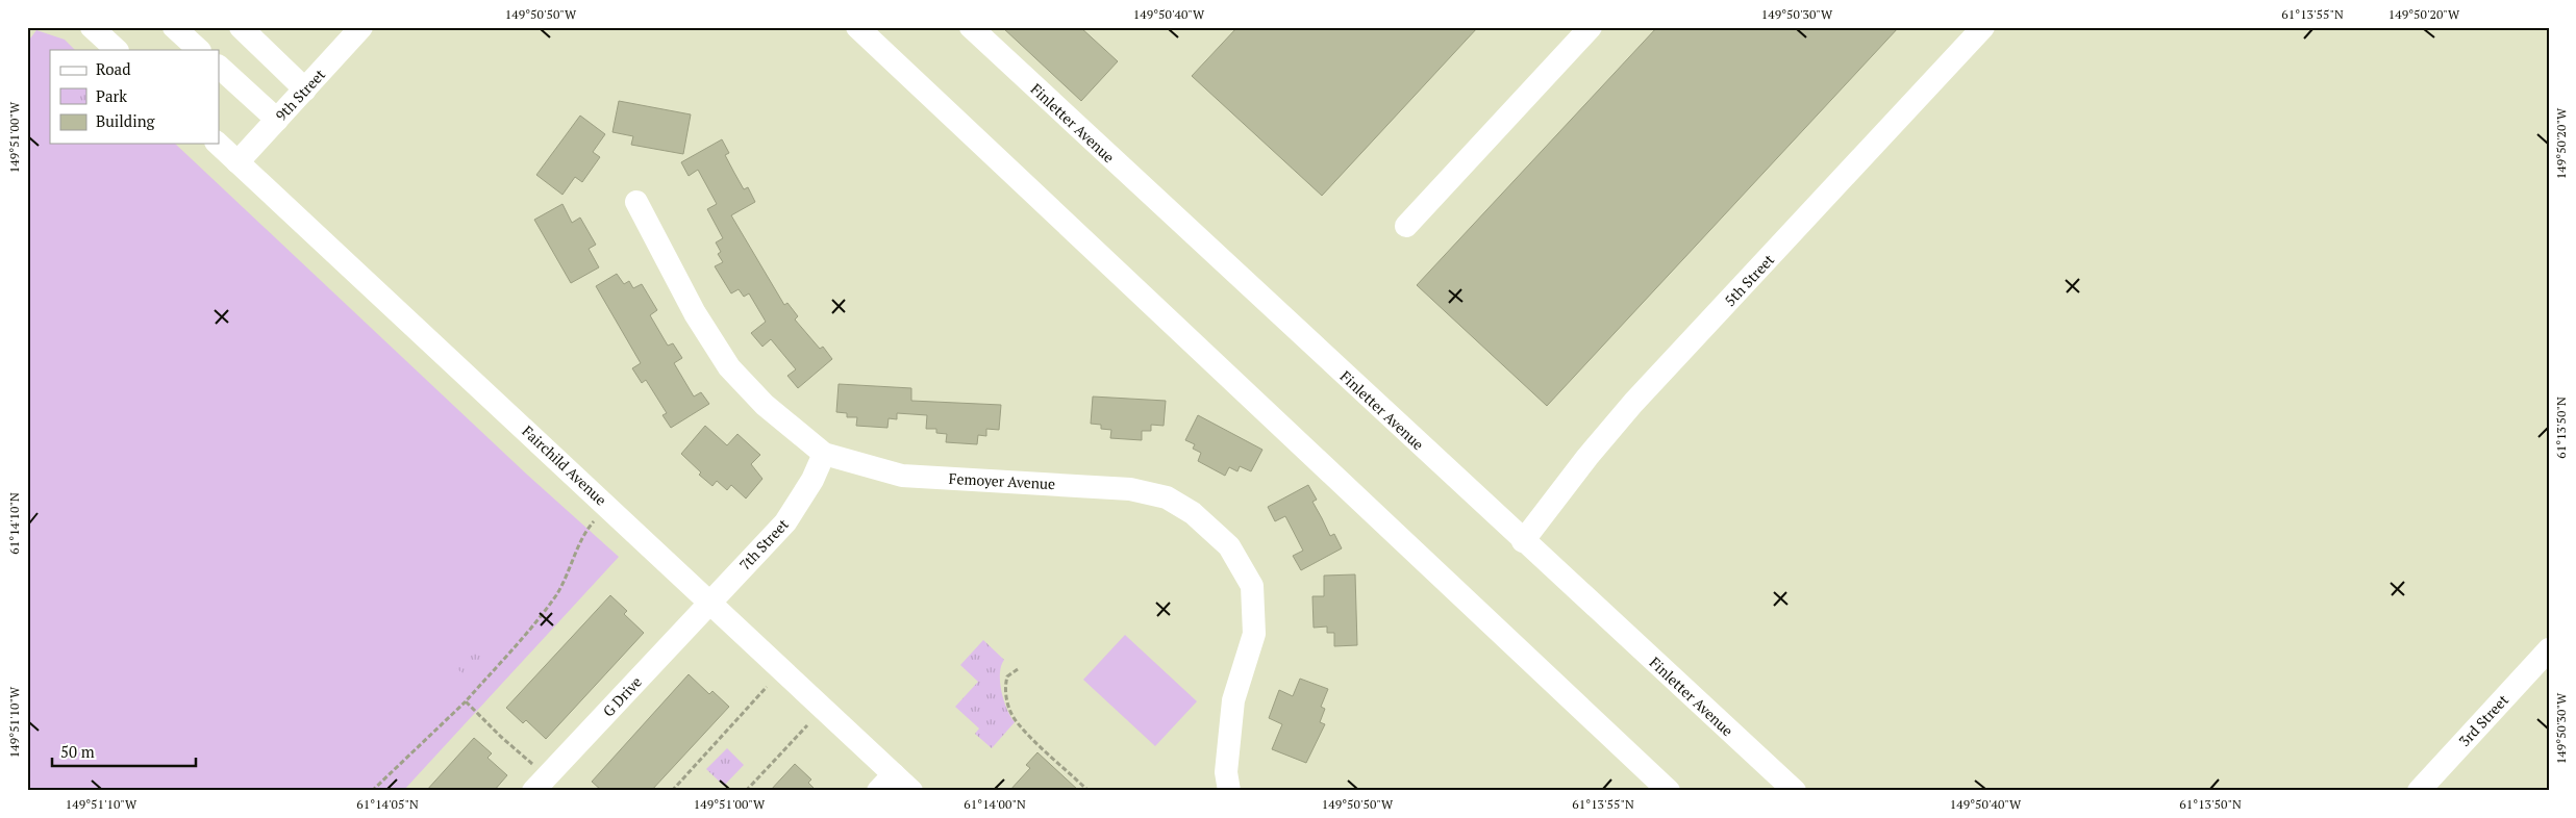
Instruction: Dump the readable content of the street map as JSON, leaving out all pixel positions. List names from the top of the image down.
{
  "streets": {
    "street": [
      "9th Street",
      "Finletter Avenue",
      "5th Street",
      "Fairchild Avenue",
      "Femoyer Avenue",
      "7th Street",
      "G Drive",
      "3rd Street"
    ]
  },
  "crossings": [
    ["9th Street", "Fairchild Avenue"],
    ["Finletter Avenue", "5th Street"],
    ["Fairchild Avenue", "7th Street"],
    ["Fairchild Avenue", "G Drive"],
    ["Femoyer Avenue", "7th Street"],
    ["7th Street", "G Drive"]
  ],
  "legend": ["Road", "Park", "Building"],
  "scale_bar": "50 m",
  "coordinates": [
    "149°50'50\"W",
    "149°50'40\"W",
    "149°50'30\"W",
    "61°13'55\"N",
    "149°50'20\"W",
    "149°51'00\"W",
    "61°13'50\"N",
    "61°14'10\"N",
    "149°51'10\"W",
    "61°14'05\"N",
    "61°14'00\"N"
  ]
}
